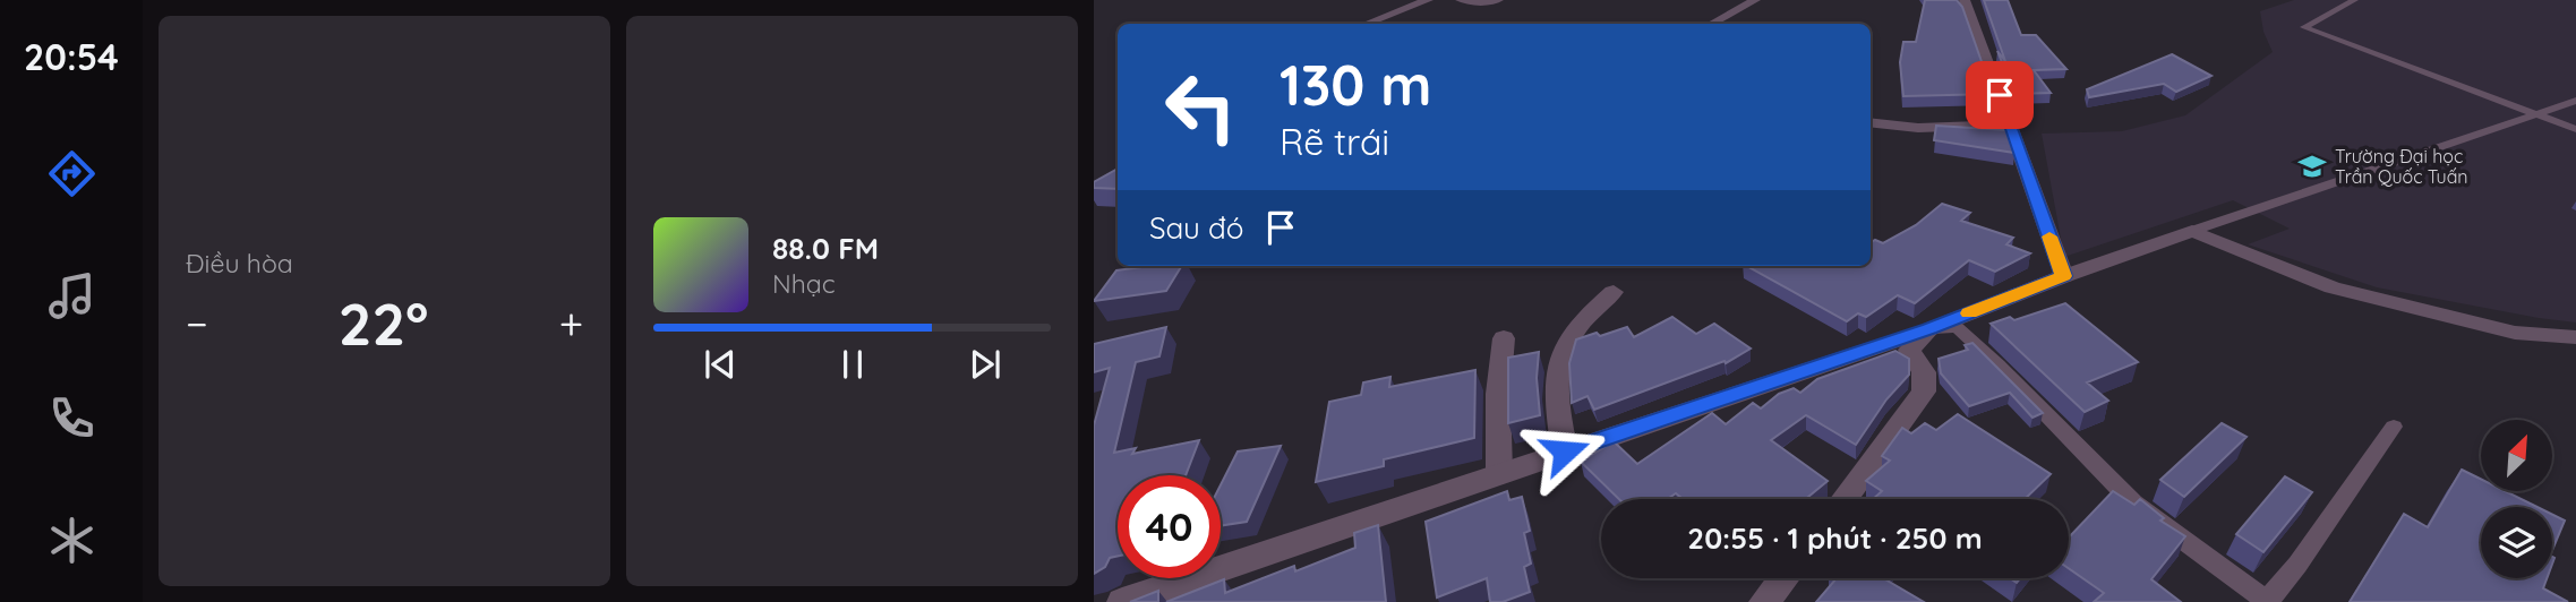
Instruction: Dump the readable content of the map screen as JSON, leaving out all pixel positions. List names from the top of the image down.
{
  "places": {
    "school or university": ["Trường Đại học Trần Quốc Tuấn"]
  },
  "north": "top right",
  "page": {
    "tabs": "20:54",
    "tile": "Điều hòa",
    "turn": ["130 m", "Rẽ trái"],
    "then": "Sau đó",
    "song": ["88.0 FM", "Nhạc"],
    "heat": ["−", "22°", "+"],
    "limit": "40",
    "trip": "20:55 · 1 phút · 250 m"
  }
}
